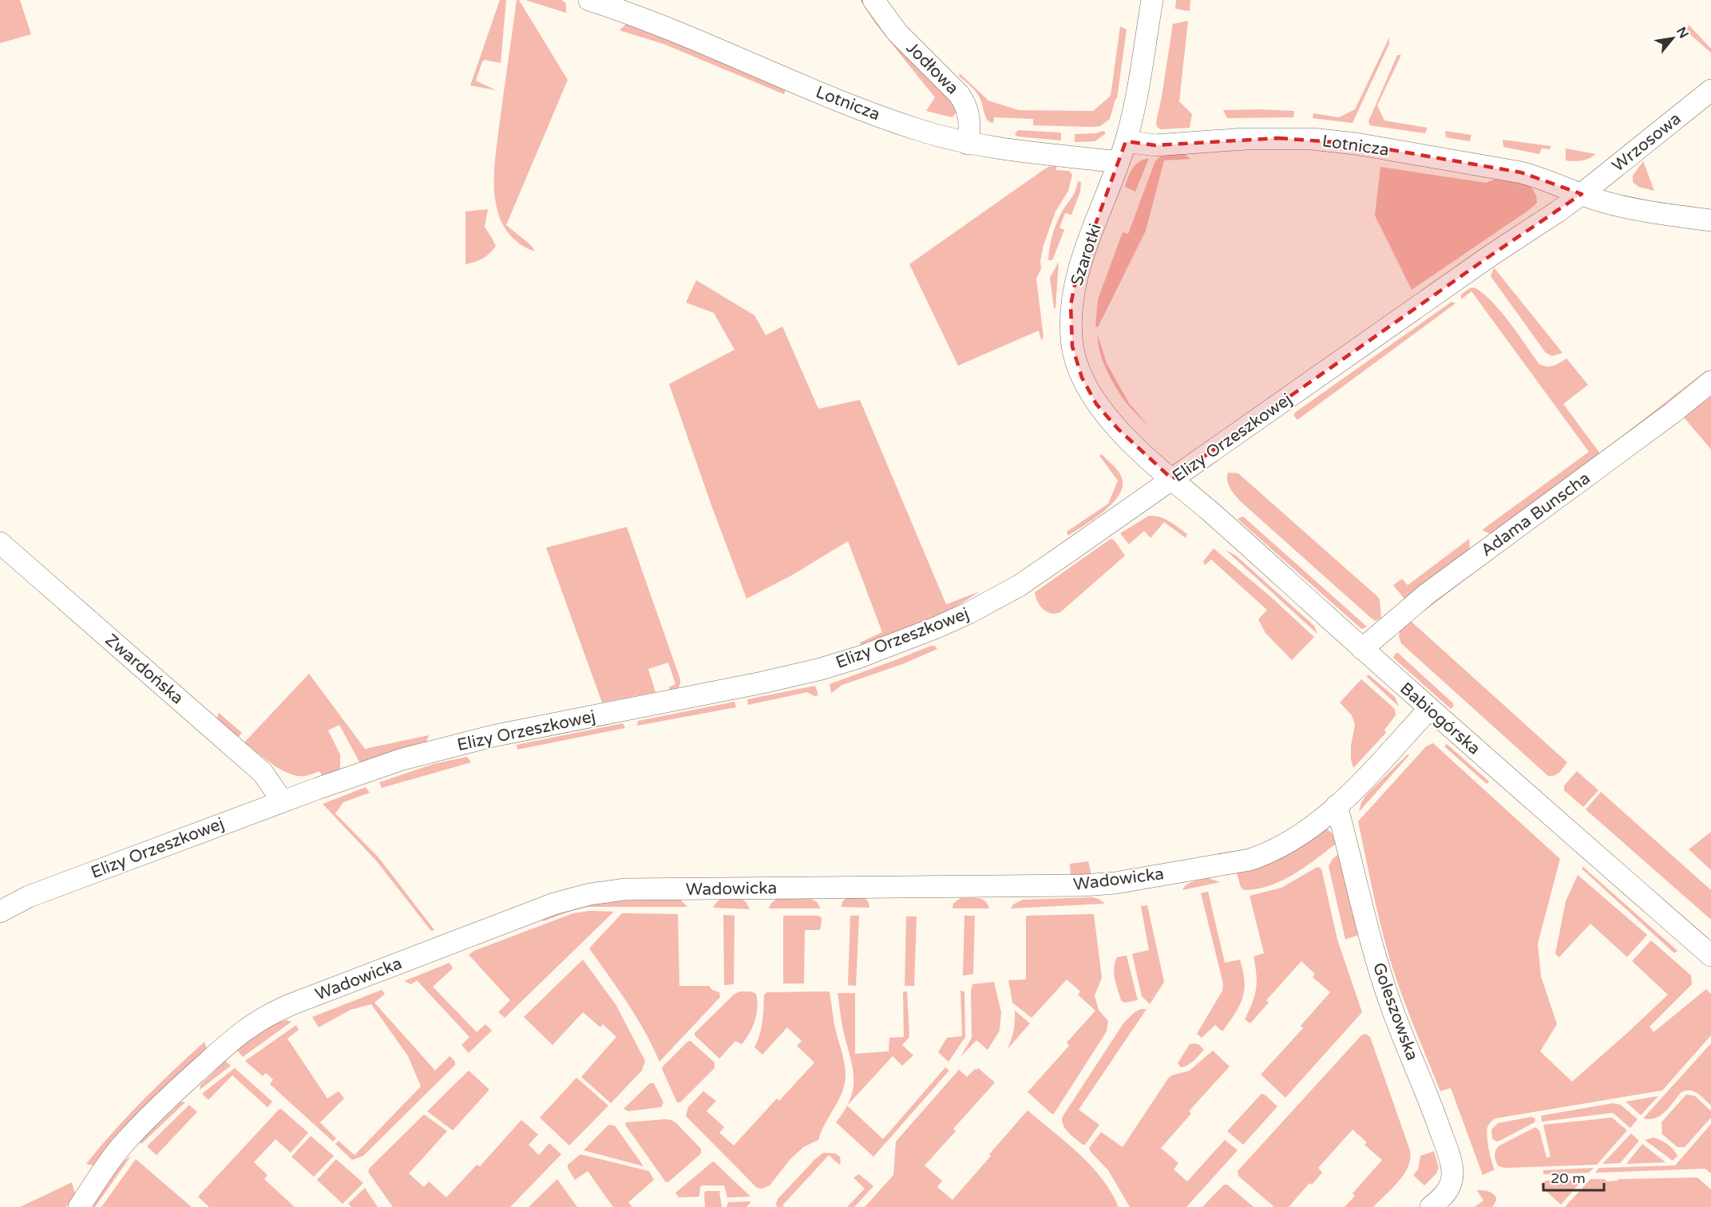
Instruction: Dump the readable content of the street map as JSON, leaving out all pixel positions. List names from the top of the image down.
{
  "streets": {
    "street": [
      "Jodłowa",
      "Lotnicza",
      "Wrzosowa",
      "Szarotki",
      "Elizy Orzeszkowej",
      "Adama Bunscha",
      "Zwardońska",
      "Babiogórska",
      "Wadowicka",
      "Goleszowska"
    ]
  },
  "crossings": [
    ["Jodłowa", "Lotnicza"],
    ["Lotnicza", "Wrzosowa"],
    ["Lotnicza", "Szarotki"],
    ["Lotnicza", "Elizy Orzeszkowej"],
    ["Wrzosowa", "Elizy Orzeszkowej"],
    ["Szarotki", "Elizy Orzeszkowej"],
    ["Szarotki", "Babiogórska"],
    ["Elizy Orzeszkowej", "Zwardońska"],
    ["Elizy Orzeszkowej", "Babiogórska"],
    ["Adama Bunscha", "Babiogórska"],
    ["Babiogórska", "Wadowicka"],
    ["Wadowicka", "Goleszowska"]
  ],
  "scale_bar": "20 m",
  "north": "top right"
}
